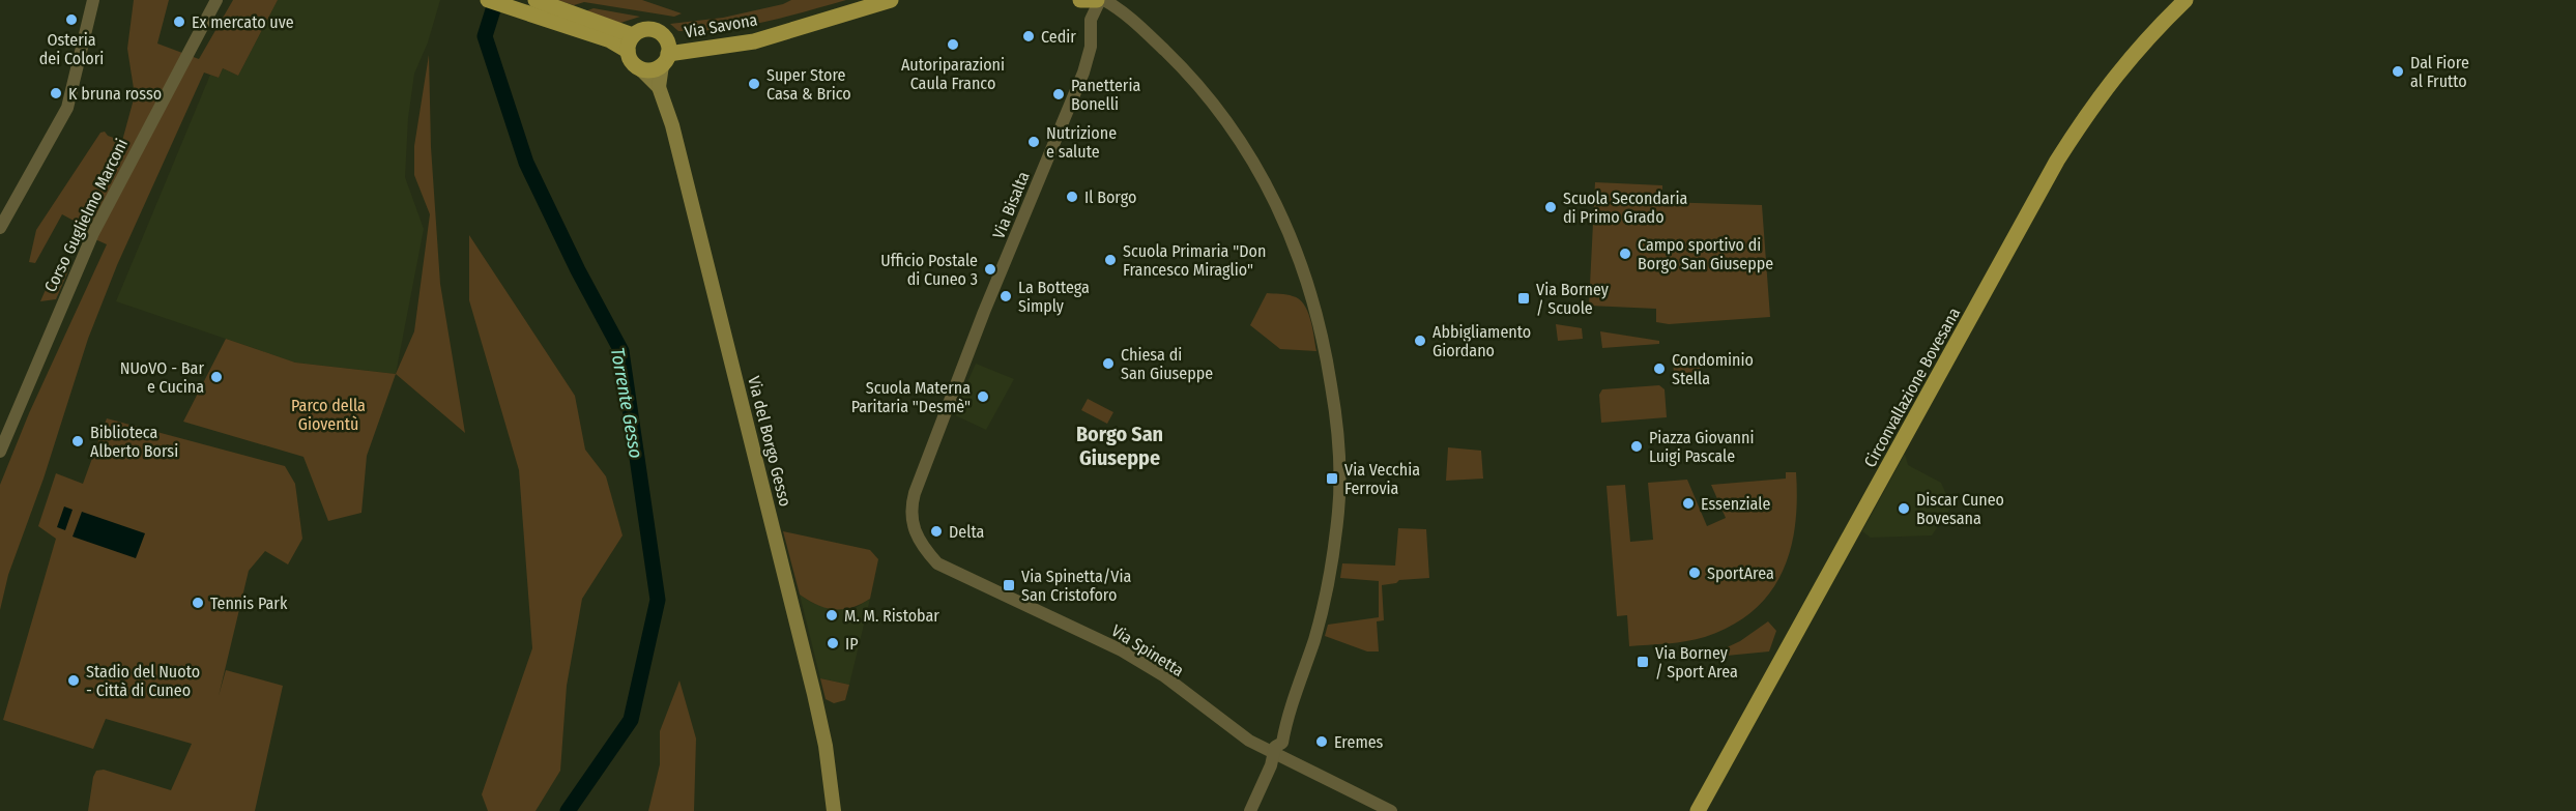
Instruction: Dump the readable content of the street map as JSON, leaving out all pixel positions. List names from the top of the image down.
{
  "streets": {
    "main road": ["Via Savona", "Circonvallazione Bovesana", "Via del Borgo Gesso"],
    "street": ["Via Bisalta", "Corso Guglielmo Marconi", "Via Spinetta"]
  },
  "crossings": [
    ["Via Savona", "Via del Borgo Gesso"],
    ["Via Bisalta", "Via Spinetta"]
  ],
  "districts": ["Borgo San Giuseppe"],
  "water": ["Torrente Gesso"],
  "parks": ["Parco della Gioventù"],
  "places": {
    "other": [
      "Osteria dei Colori",
      "Ex mercato uve",
      "Cedir",
      "Autoriparazioni Caula Franco",
      "Dal Fiore al Frutto",
      "Super Store Casa & Brico",
      "K bruna rosso",
      "Panetteria Bonelli",
      "Nutrizione e salute",
      "Il Borgo",
      "Scuola Secondaria di Primo Grado",
      "Campo sportivo di Borgo San Giuseppe",
      "Scuola Primaria \"Don Francesco Miraglio\"",
      "Ufficio Postale di Cuneo 3",
      "La Bottega Simply",
      "Abbigliamento Giordano",
      "Chiesa di San Giuseppe",
      "Condominio Stella",
      "NUoVO - Bar e Cucina",
      "Scuola Materna Paritaria \"Desmè\"",
      "Biblioteca Alberto Borsi",
      "Piazza Giovanni Luigi Pascale",
      "Essenziale",
      "Discar Cuneo Bovesana",
      "Delta",
      "SportArea",
      "Tennis Park",
      "M. M. Ristobar",
      "IP",
      "Stadio del Nuoto - Città di Cuneo",
      "Eremes"
    ],
    "transit": [
      "Via Borney / Scuole",
      "Via Vecchia Ferrovia",
      "Via Spinetta/Via San Cristoforo",
      "Via Borney / Sport Area"
    ]
  }
}
